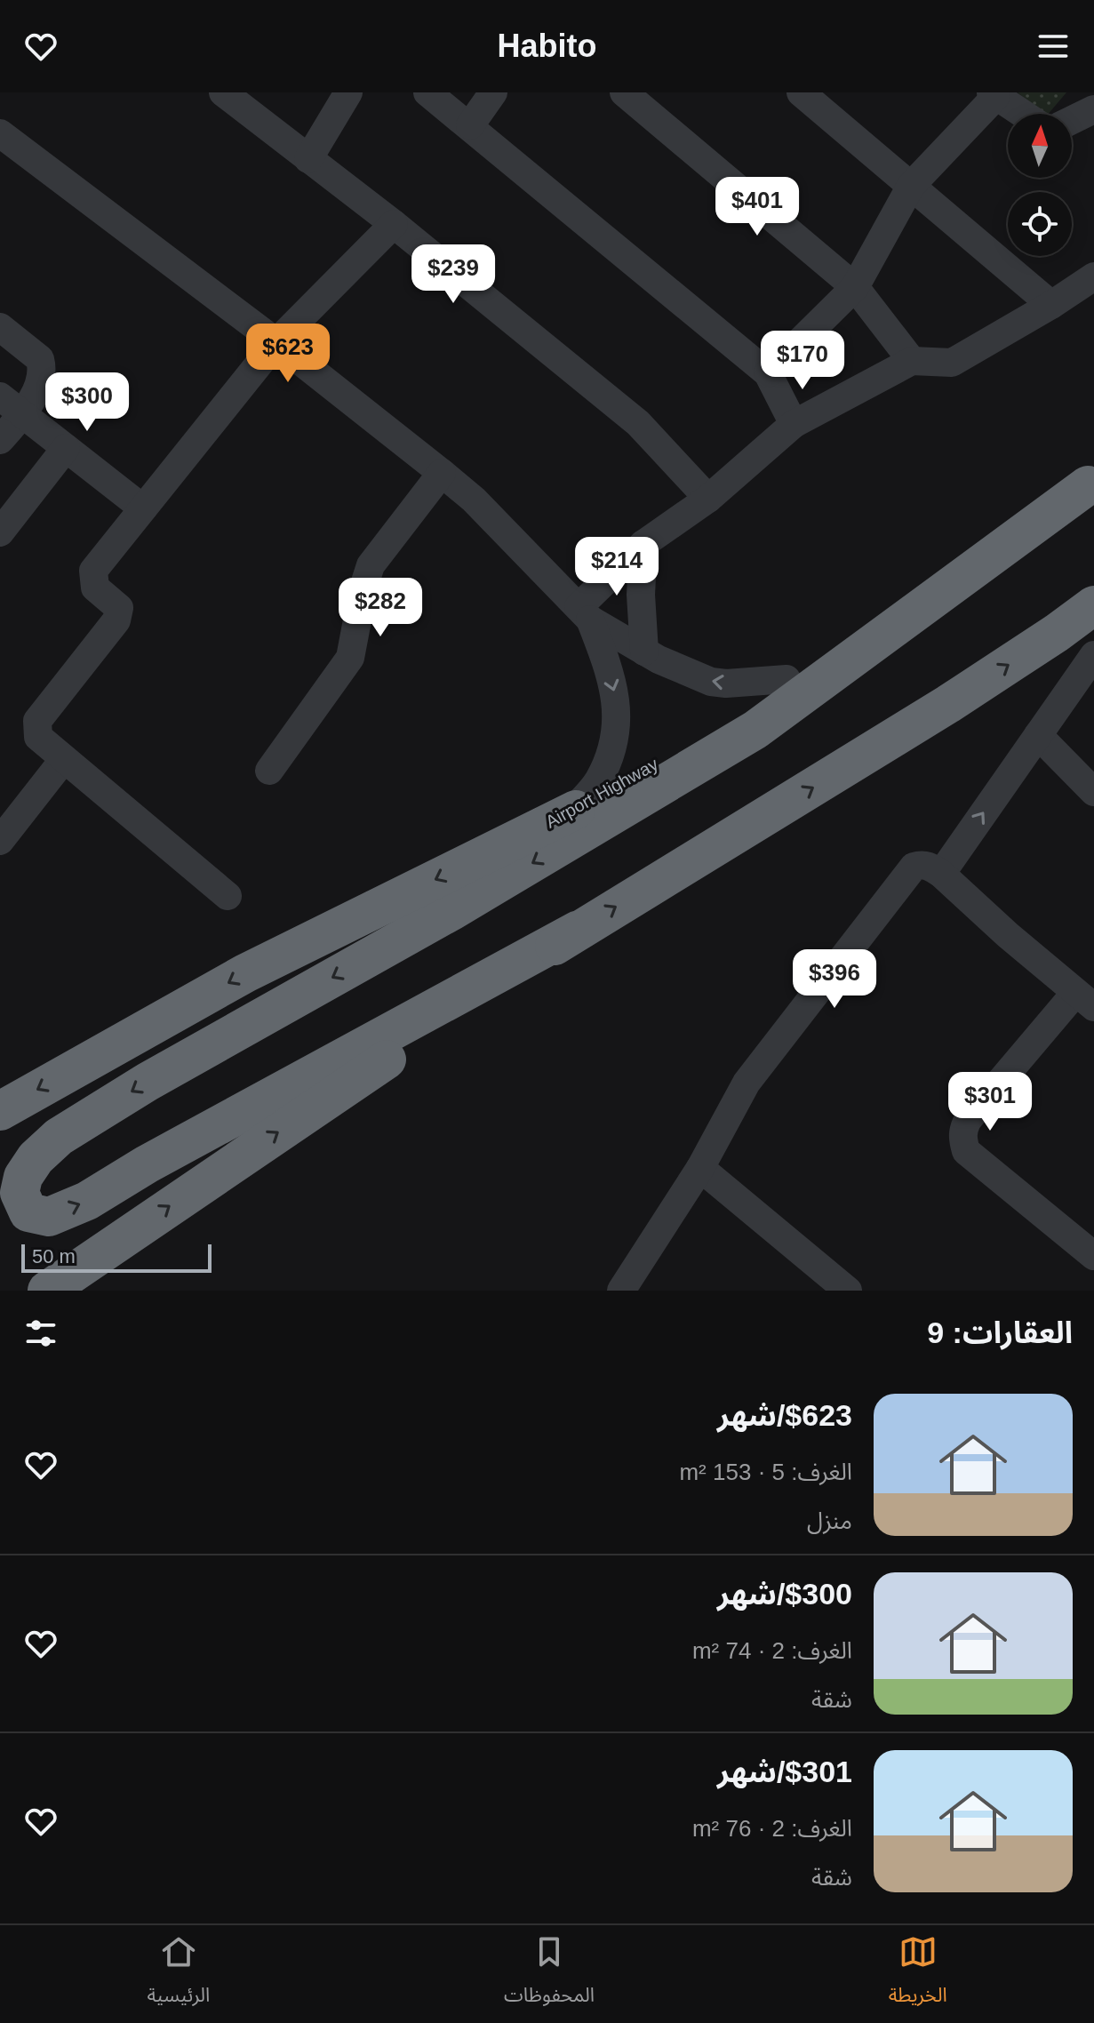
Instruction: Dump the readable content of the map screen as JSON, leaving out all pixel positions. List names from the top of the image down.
{
  "streets": {
    "highway": ["Airport Highway"]
  },
  "scale_bar": "50 m",
  "north": "top",
  "page": {
    "header": "Habito",
    "price": [
      "$401",
      "$239",
      "$623",
      "$170",
      "$300",
      "$214",
      "$282",
      "$396",
      "$301"
    ],
    "scale": "50 m",
    "heading": "العقارات: 9",
    "list": [
      {
        "name": "$623/شهر",
        "note": "الغرف: 5 · 153 m² · منزل"
      },
      {
        "name": "$300/شهر",
        "note": "الغرف: 2 · 74 m² · شقة"
      },
      {
        "name": "$301/شهر",
        "note": "الغرف: 2 · 76 m² · شقة"
      }
    ],
    "tabs": ["الخريطة", "المحفوظات", "الرئيسية"]
  }
}
